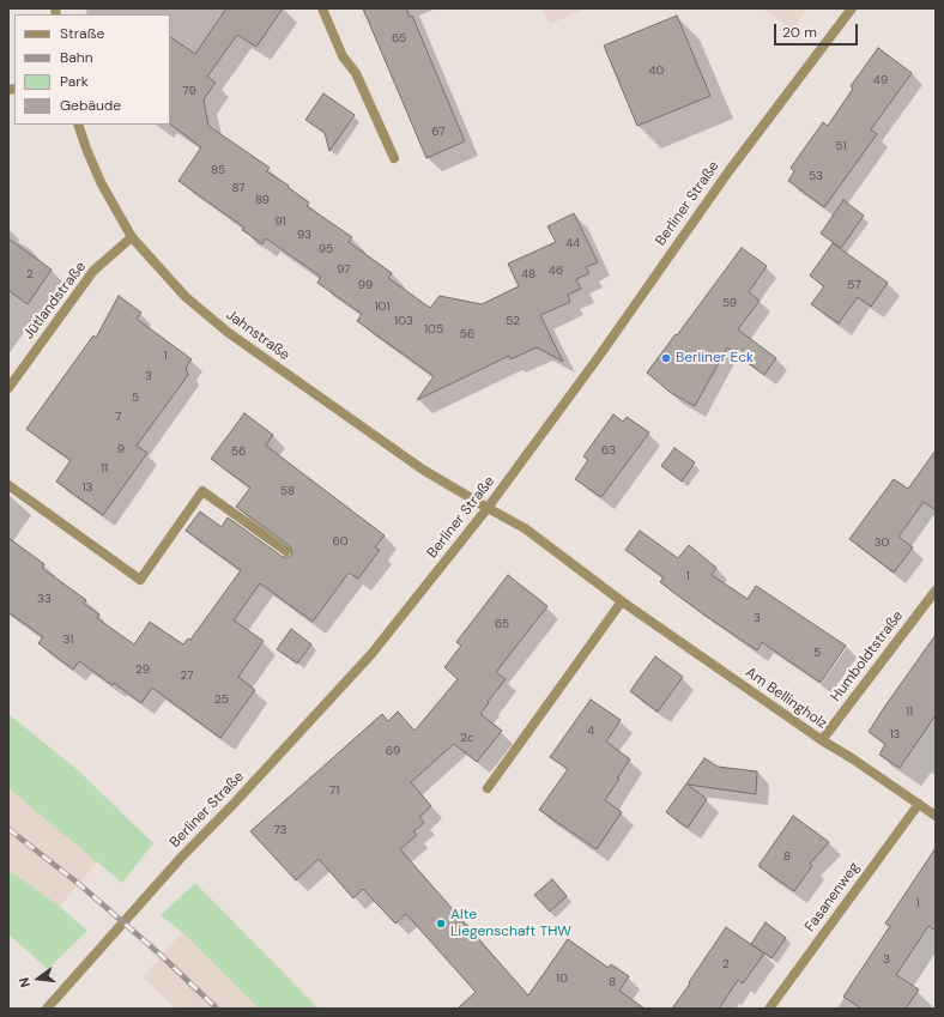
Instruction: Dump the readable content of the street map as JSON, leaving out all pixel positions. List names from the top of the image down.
{
  "streets": {
    "street": [
      "Berliner Straße",
      "Jütlandstraße",
      "Jahnstraße",
      "Humboldtstraße",
      "Am Bellingholz",
      "Fasanenweg"
    ]
  },
  "crossings": [
    ["Berliner Straße", "Jahnstraße"],
    ["Berliner Straße", "Am Bellingholz"],
    ["Jütlandstraße", "Jahnstraße"],
    ["Jahnstraße", "Am Bellingholz"],
    ["Humboldtstraße", "Am Bellingholz"],
    ["Am Bellingholz", "Fasanenweg"]
  ],
  "places": ["Berliner Eck", "Alte Liegenschaft THW"],
  "house_numbers": [
    "65",
    "40",
    "49",
    "79",
    "67",
    "51",
    "85",
    "53",
    "87",
    "89",
    "91",
    "93",
    "44",
    "95",
    "97",
    "46",
    "2",
    "48",
    "99",
    "57",
    "59",
    "101",
    "103",
    "52",
    "105",
    "56",
    "1",
    "3",
    "5",
    "7",
    "9",
    "63",
    "56",
    "11",
    "13",
    "58",
    "60",
    "30",
    "1",
    "33",
    "3",
    "65",
    "31",
    "5",
    "29",
    "27",
    "25",
    "11",
    "4",
    "13",
    "2c",
    "69",
    "71",
    "73",
    "8",
    "1",
    "3",
    "2",
    "10",
    "8"
  ],
  "legend": [
    "Straße",
    "Bahn",
    "Park",
    "Gebäude"
  ],
  "scale_bar": "20 m",
  "north": "left"
}
